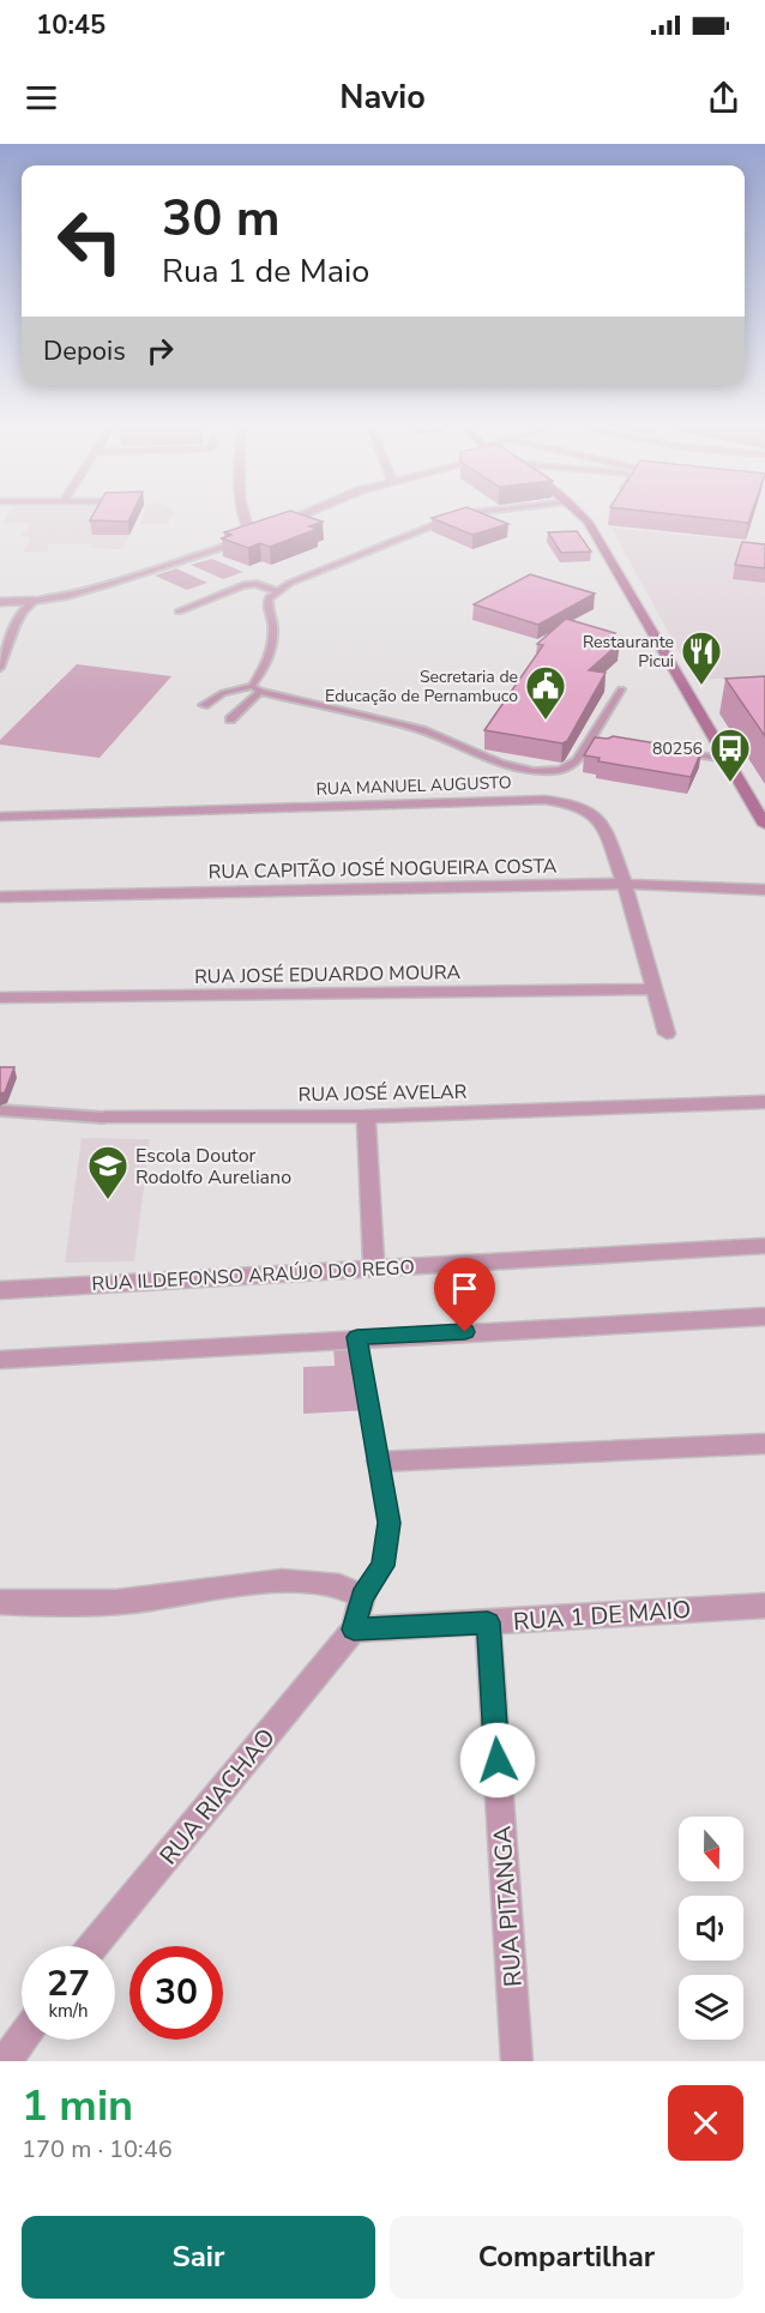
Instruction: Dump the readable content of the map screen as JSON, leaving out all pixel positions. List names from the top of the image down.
{
  "streets": {
    "street": [
      "RUA MANUEL AUGUSTO",
      "RUA CAPITÃO JOSÉ NOGUEIRA COSTA",
      "RUA JOSÉ EDUARDO MOURA",
      "RUA JOSÉ AVELAR",
      "RUA ILDEFONSO ARAÚJO DO REGO",
      "RUA 1 DE MAIO",
      "RUA RIACHAO",
      "RUA PITANGA"
    ]
  },
  "crossings": [
    ["RUA MANUEL AUGUSTO", "RUA CAPITÃO JOSÉ NOGUEIRA COSTA"],
    ["RUA MANUEL AUGUSTO", "RUA JOSÉ EDUARDO MOURA"],
    ["RUA 1 DE MAIO", "RUA RIACHAO"],
    ["RUA 1 DE MAIO", "RUA PITANGA"]
  ],
  "places": {
    "restaurant": ["Restaurante Picui"],
    "public building": ["Secretaria de Educação de Pernambuco"],
    "bus stop": ["80256"],
    "school or university": ["Escola Doutor Rodolfo Aureliano"]
  },
  "north": "bottom",
  "page": {
    "status": "10:45",
    "header": "Navio",
    "turn": ["30 m", "Rua 1 de Maio"],
    "then": "Depois",
    "speed": "27 km/h",
    "limit": "30",
    "heading": ["1 min", "170 m · 10:46"],
    "buttons": ["Sair", "Compartilhar"]
  }
}
